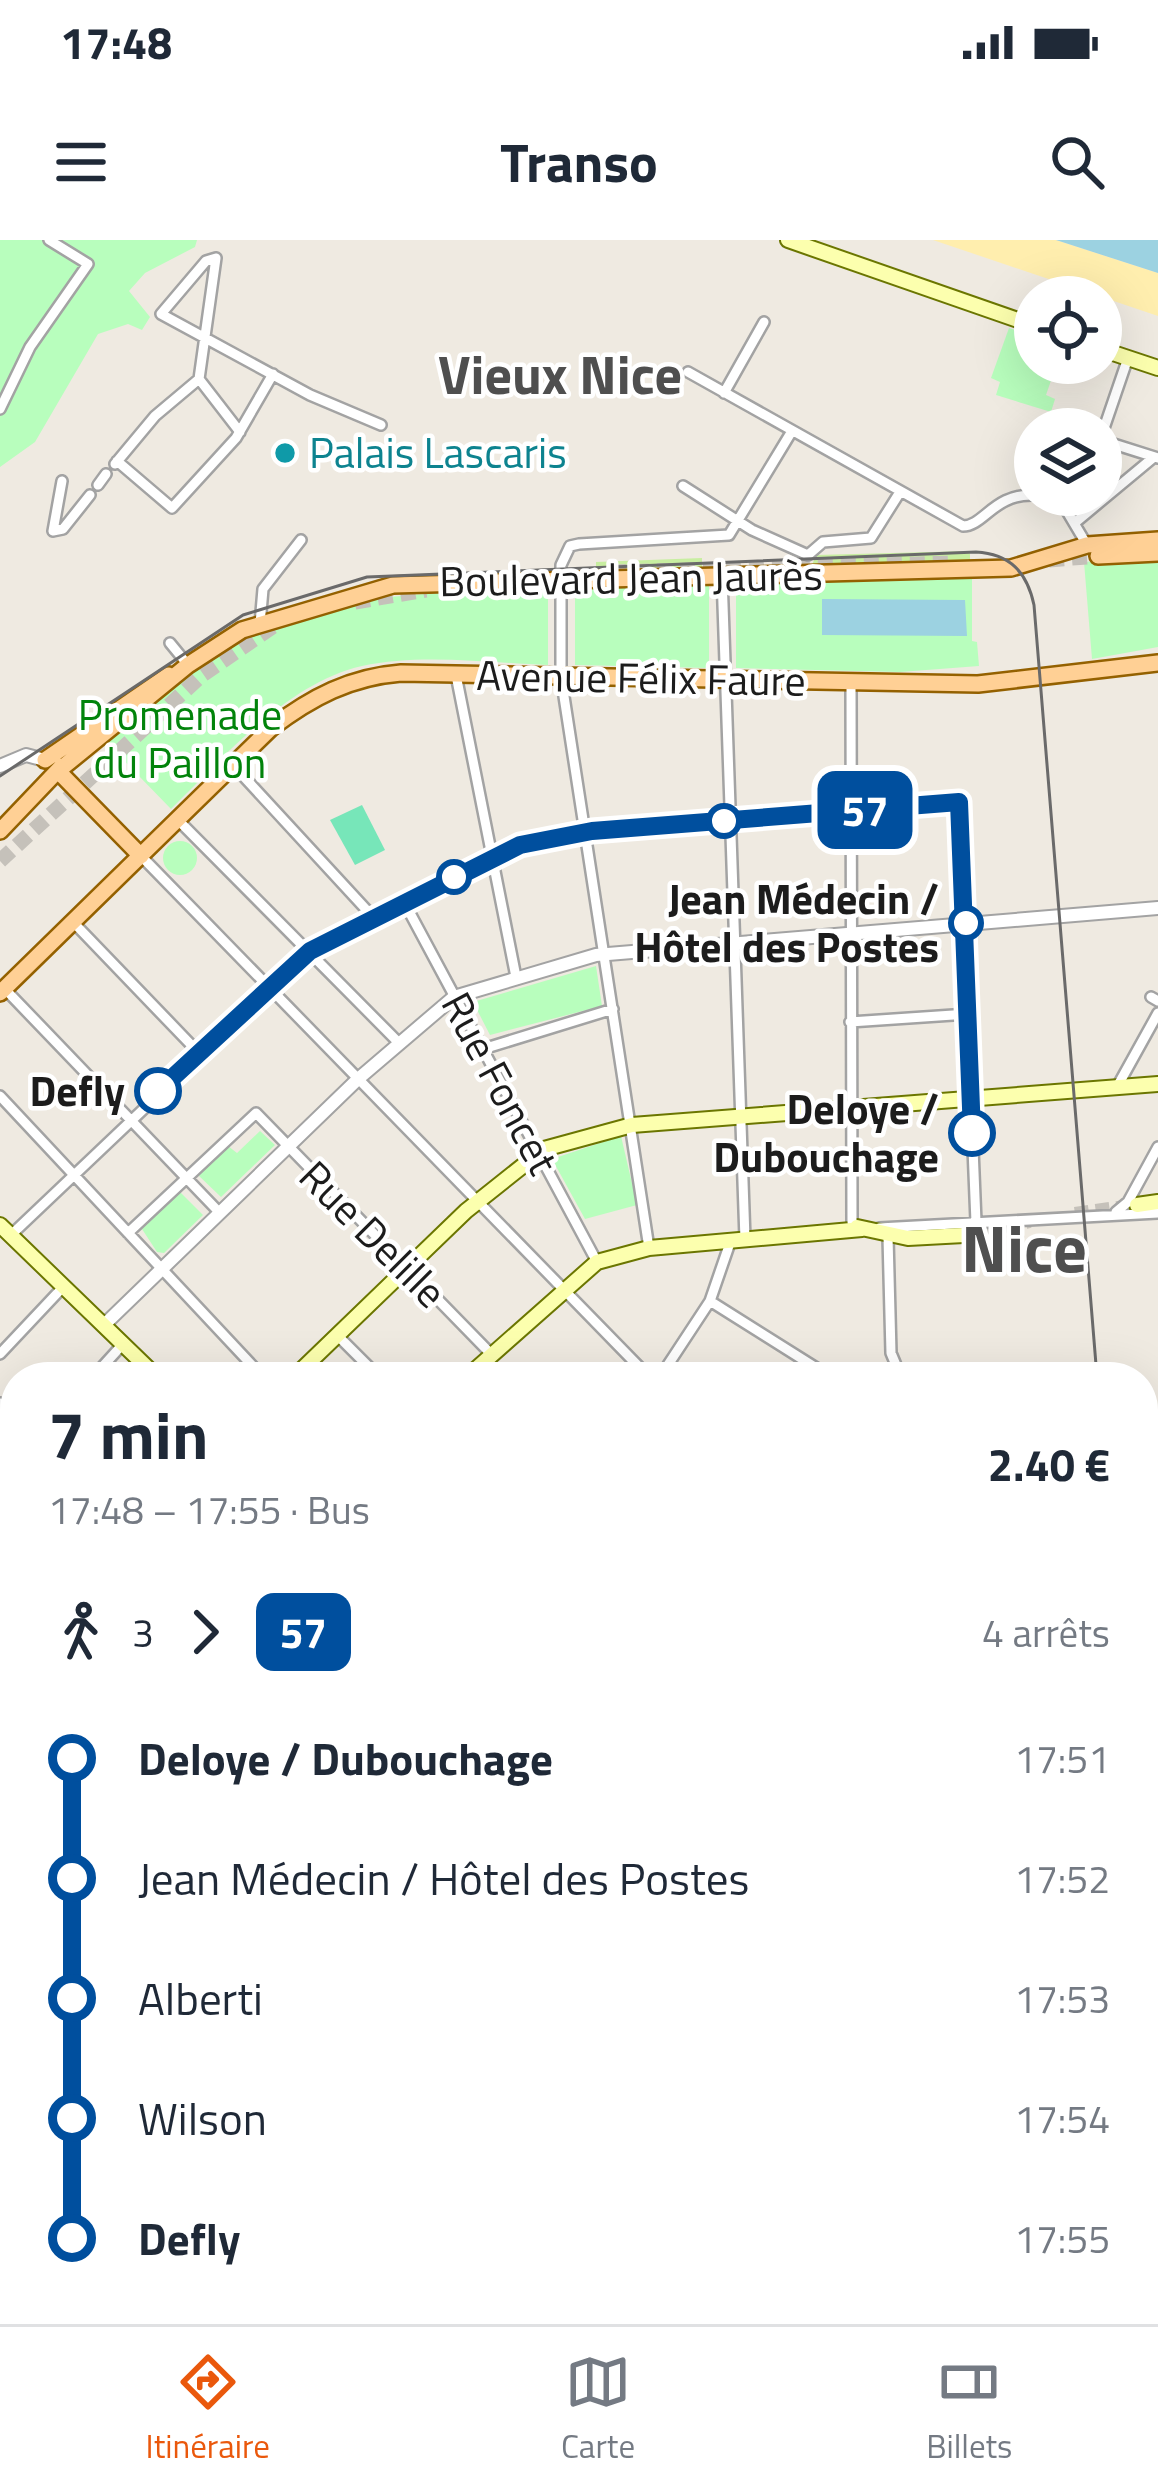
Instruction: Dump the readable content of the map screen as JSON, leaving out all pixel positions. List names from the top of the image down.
{
  "streets": {
    "main road": ["Boulevard Jean Jaurès", "Avenue Félix Faure"],
    "street": ["Rue Foncet", "Rue Delille"]
  },
  "districts": ["Vieux Nice", "Nice"],
  "parks": ["Promenade du Paillon"],
  "places": [
    "Palais Lascaris",
    "Jean Médecin / Hôtel des Postes",
    "Defly",
    "Deloye / Dubouchage"
  ],
  "lines": ["bus line 57"],
  "page": {
    "status": "17:48",
    "header": "Transo",
    "on_map": "57",
    "heading": ["7 min", "17:48 – 17:55 · Bus", "2.40 €"],
    "legs": ["3", "57", "4 arrêts"],
    "list": [
      {
        "name": "Deloye / Dubouchage",
        "value": "17:51"
      },
      {
        "name": "Jean Médecin / Hôtel des Postes",
        "value": "17:52"
      },
      {
        "name": "Alberti",
        "value": "17:53"
      },
      {
        "name": "Wilson",
        "value": "17:54"
      },
      {
        "name": "Defly",
        "value": "17:55"
      }
    ],
    "tabs": ["Itinéraire", "Carte", "Billets"]
  }
}
